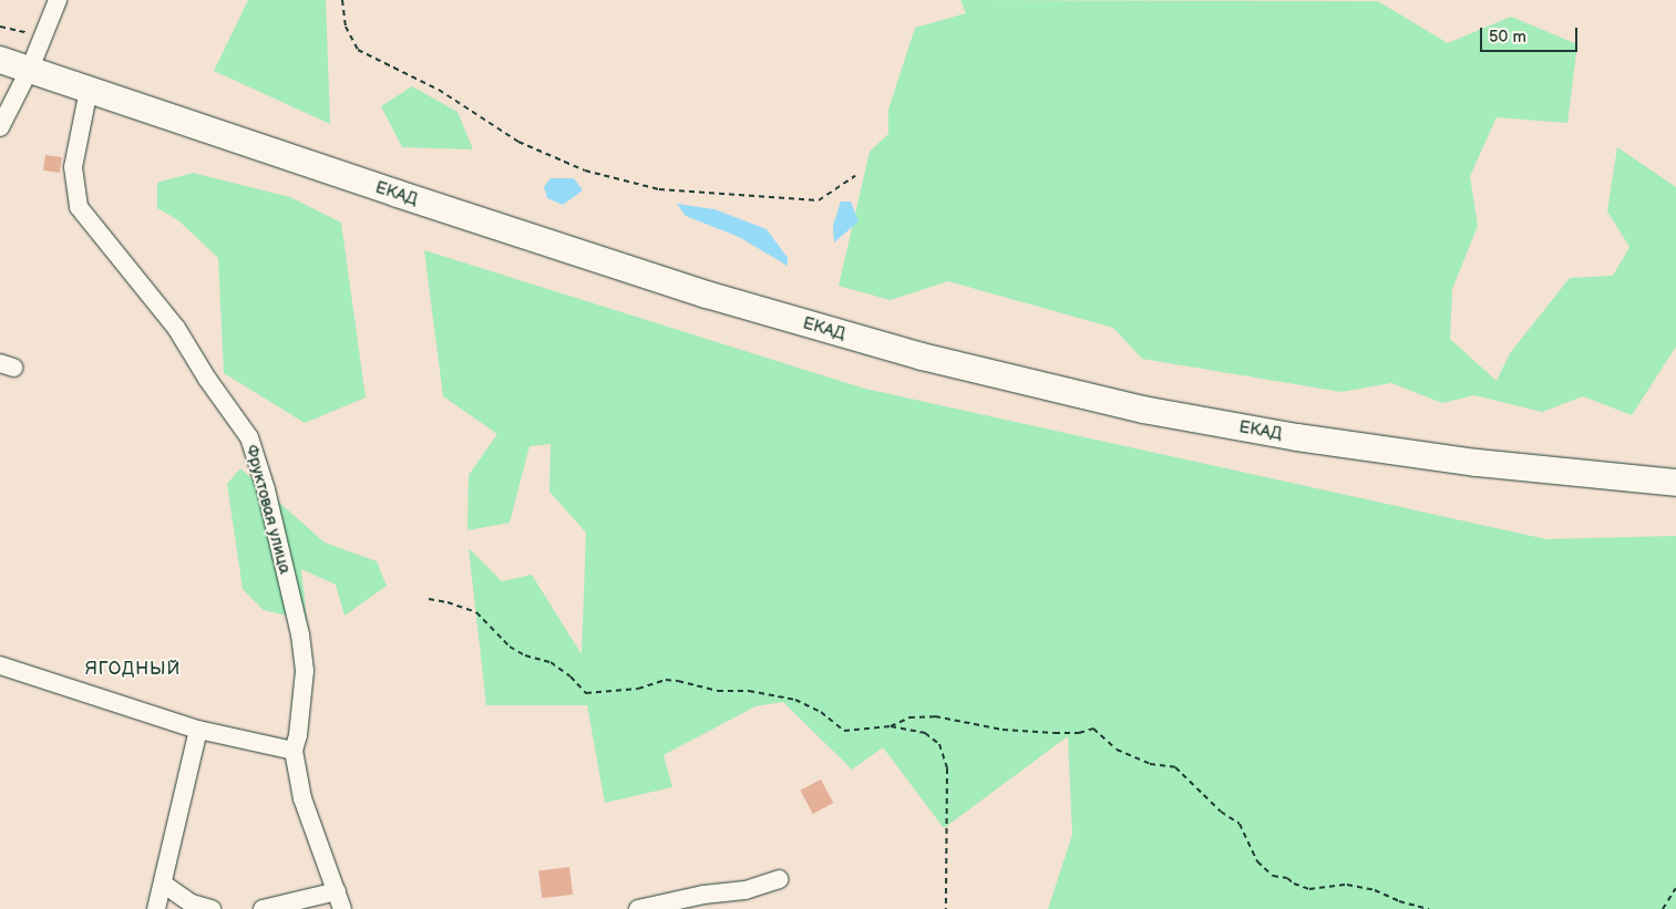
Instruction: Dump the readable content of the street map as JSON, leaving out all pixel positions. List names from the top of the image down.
{
  "streets": {
    "highway": ["ЕКАД"],
    "street": ["Фруктовая улица"]
  },
  "crossings": [
    ["ЕКАД", "Фруктовая улица"]
  ],
  "districts": ["ЯГОДНЫЙ"],
  "scale_bar": "50 m"
}
